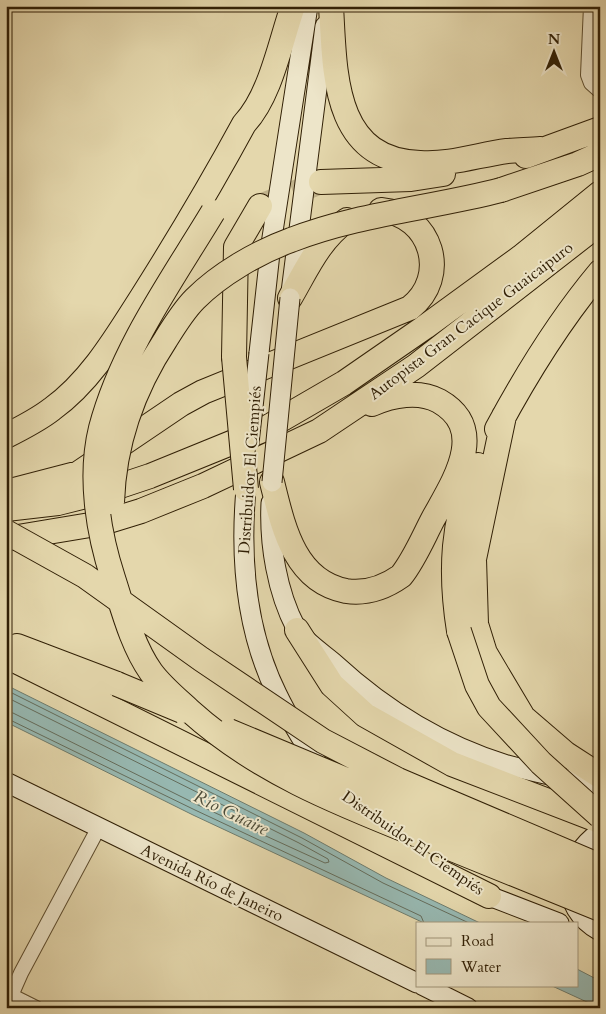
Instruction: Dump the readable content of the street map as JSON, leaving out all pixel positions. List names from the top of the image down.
{
  "streets": {
    "highway": ["Autopista Gran Cacique Guaicaipuro"],
    "street": ["Distribuidor El Ciempiés", "Avenida Río de Janeiro"]
  },
  "water": ["Río Guaire"],
  "legend": ["Road", "Water"],
  "north": "top"
}
